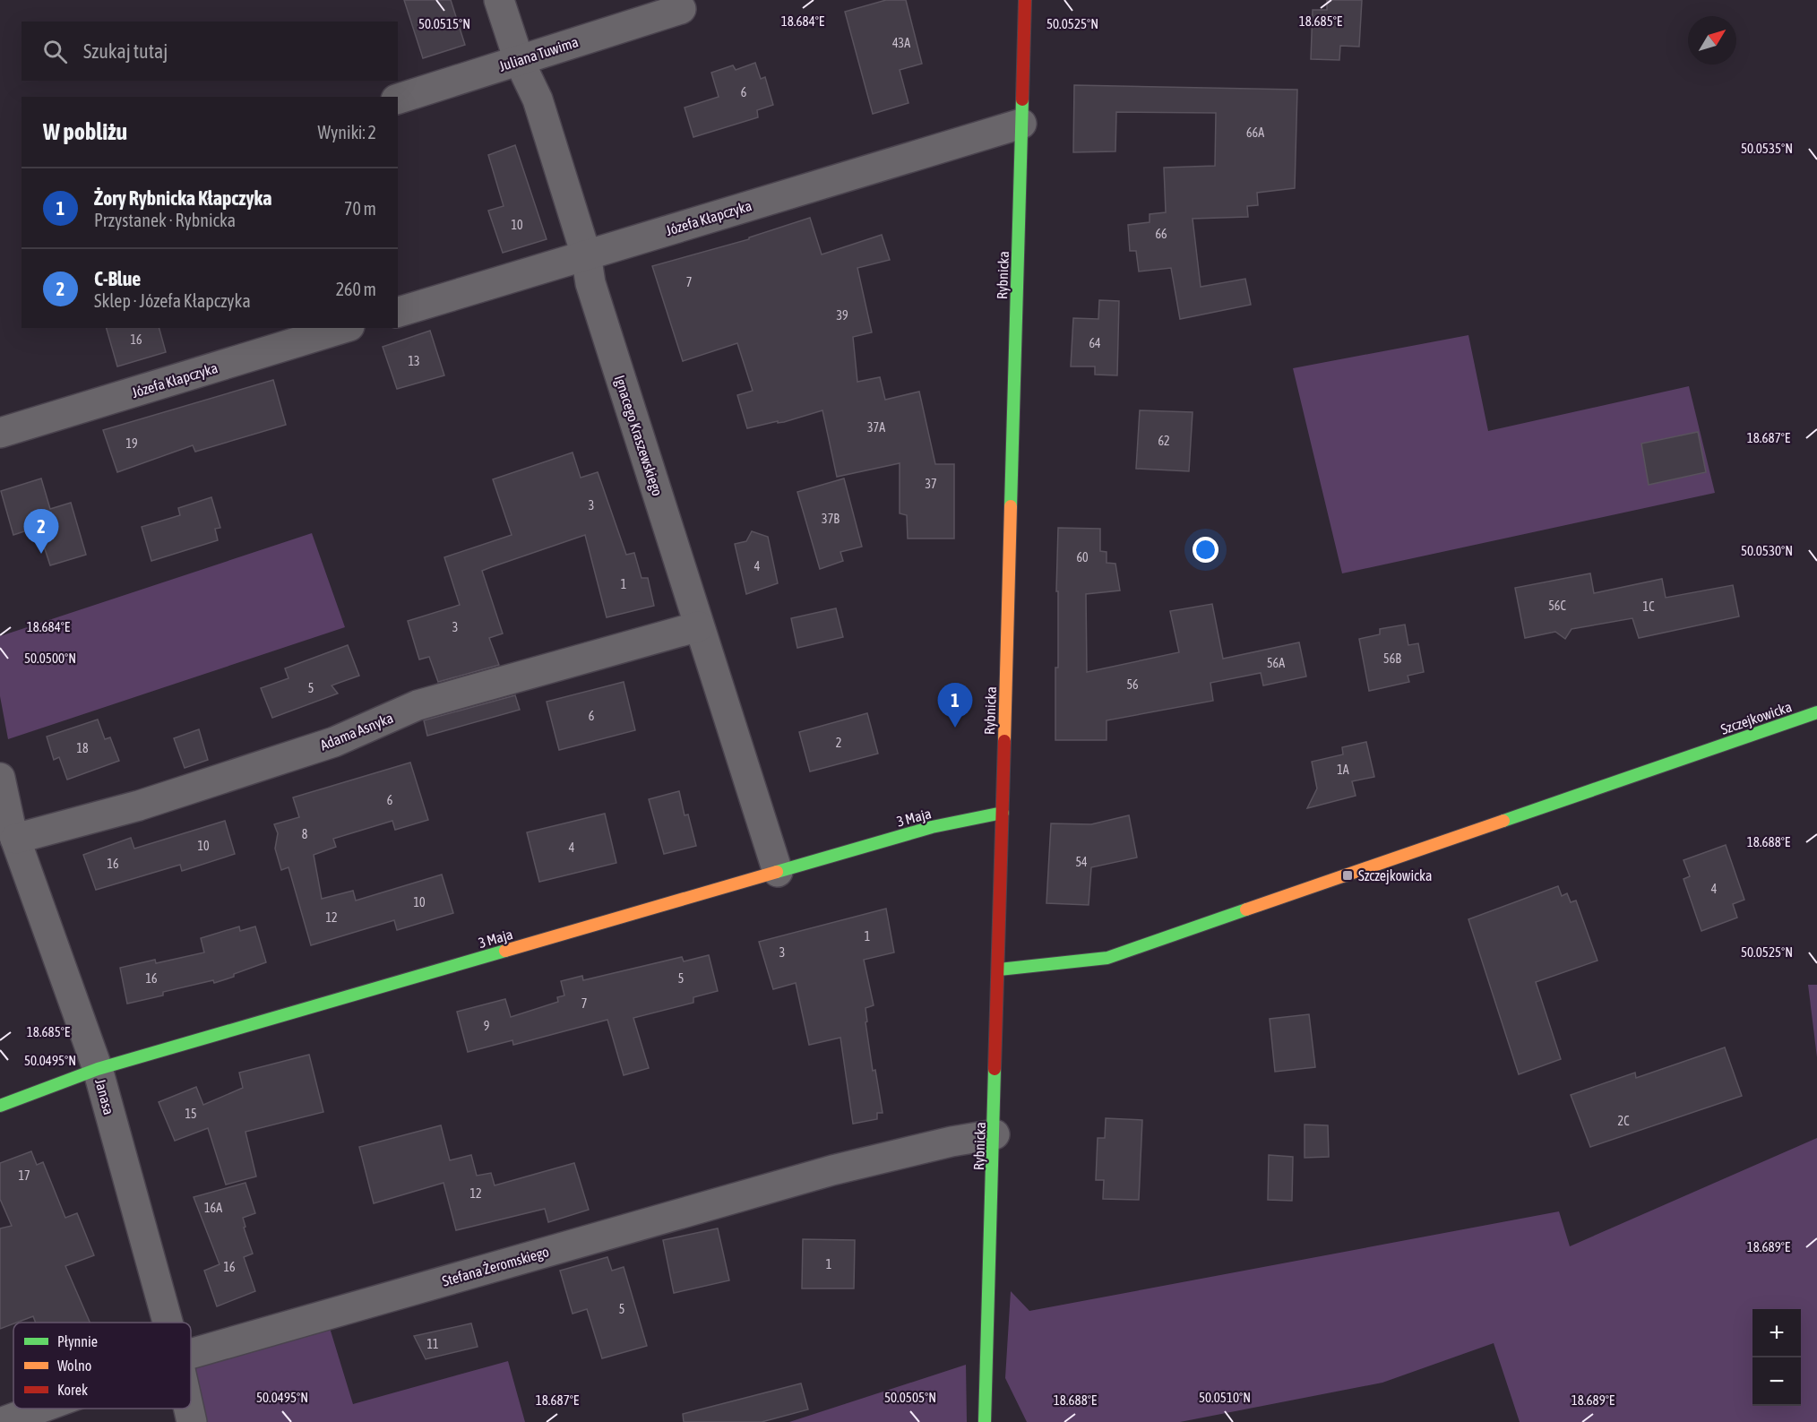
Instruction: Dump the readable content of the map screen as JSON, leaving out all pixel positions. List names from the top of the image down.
{
  "streets": {
    "street": [
      "Juliana Tuwima",
      "Józefa Kłapczyka",
      "Rybnicka",
      "Ignacego Kraszewskiego",
      "Szczejkowicka",
      "Adama Asnyka",
      "3 Maja",
      "Janasa",
      "Stefana Żeromskiego"
    ]
  },
  "crossings": [
    ["Juliana Tuwima", "Ignacego Kraszewskiego"],
    ["Józefa Kłapczyka", "Rybnicka"],
    ["Józefa Kłapczyka", "Ignacego Kraszewskiego"],
    ["Rybnicka", "Szczejkowicka"],
    ["Rybnicka", "3 Maja"],
    ["Rybnicka", "Stefana Żeromskiego"],
    ["Ignacego Kraszewskiego", "Adama Asnyka"],
    ["Ignacego Kraszewskiego", "3 Maja"],
    ["Adama Asnyka", "Janasa"],
    ["3 Maja", "Janasa"]
  ],
  "places": {
    "transit": ["Szczejkowicka"]
  },
  "house_numbers": [
    "43A",
    "6",
    "66A",
    "10",
    "66",
    "7",
    "39",
    "16",
    "64",
    "13",
    "37A",
    "62",
    "19",
    "37",
    "3",
    "37B",
    "60",
    "4",
    "1",
    "56C",
    "1C",
    "3",
    "56B",
    "56A",
    "56",
    "5",
    "6",
    "2",
    "18",
    "1A",
    "6",
    "8",
    "10",
    "4",
    "54",
    "16",
    "4",
    "10",
    "12",
    "1",
    "3",
    "16",
    "5",
    "7",
    "9",
    "15",
    "2C",
    "17",
    "12",
    "16A",
    "1",
    "16",
    "5",
    "11"
  ],
  "legend": ["Płynnie", "Wolno", "Korek"],
  "north": "top right",
  "page": {
    "search": "Szukaj tutaj",
    "heading": ["W pobliżu", "Wyniki: 2"],
    "list": [
      {
        "mark": "1",
        "name": "Żory Rybnicka Kłapczyka",
        "note": "Przystanek · Rybnicka",
        "value": "70 m"
      },
      {
        "mark": "2",
        "name": "C-Blue",
        "note": "Sklep · Józefa Kłapczyka",
        "value": "260 m"
      }
    ],
    "pins": ["2", "1"],
    "map_buttons": ["+", "−"]
  },
  "coordinates": [
    "18.684°E",
    "18.685°E",
    "50.0515°N",
    "50.0525°N",
    "50.0535°N",
    "18.687°E",
    "50.0530°N",
    "50.0500°N",
    "18.688°E",
    "50.0495°N",
    "18.689°E",
    "50.0505°N",
    "50.0510°N"
  ]
}
